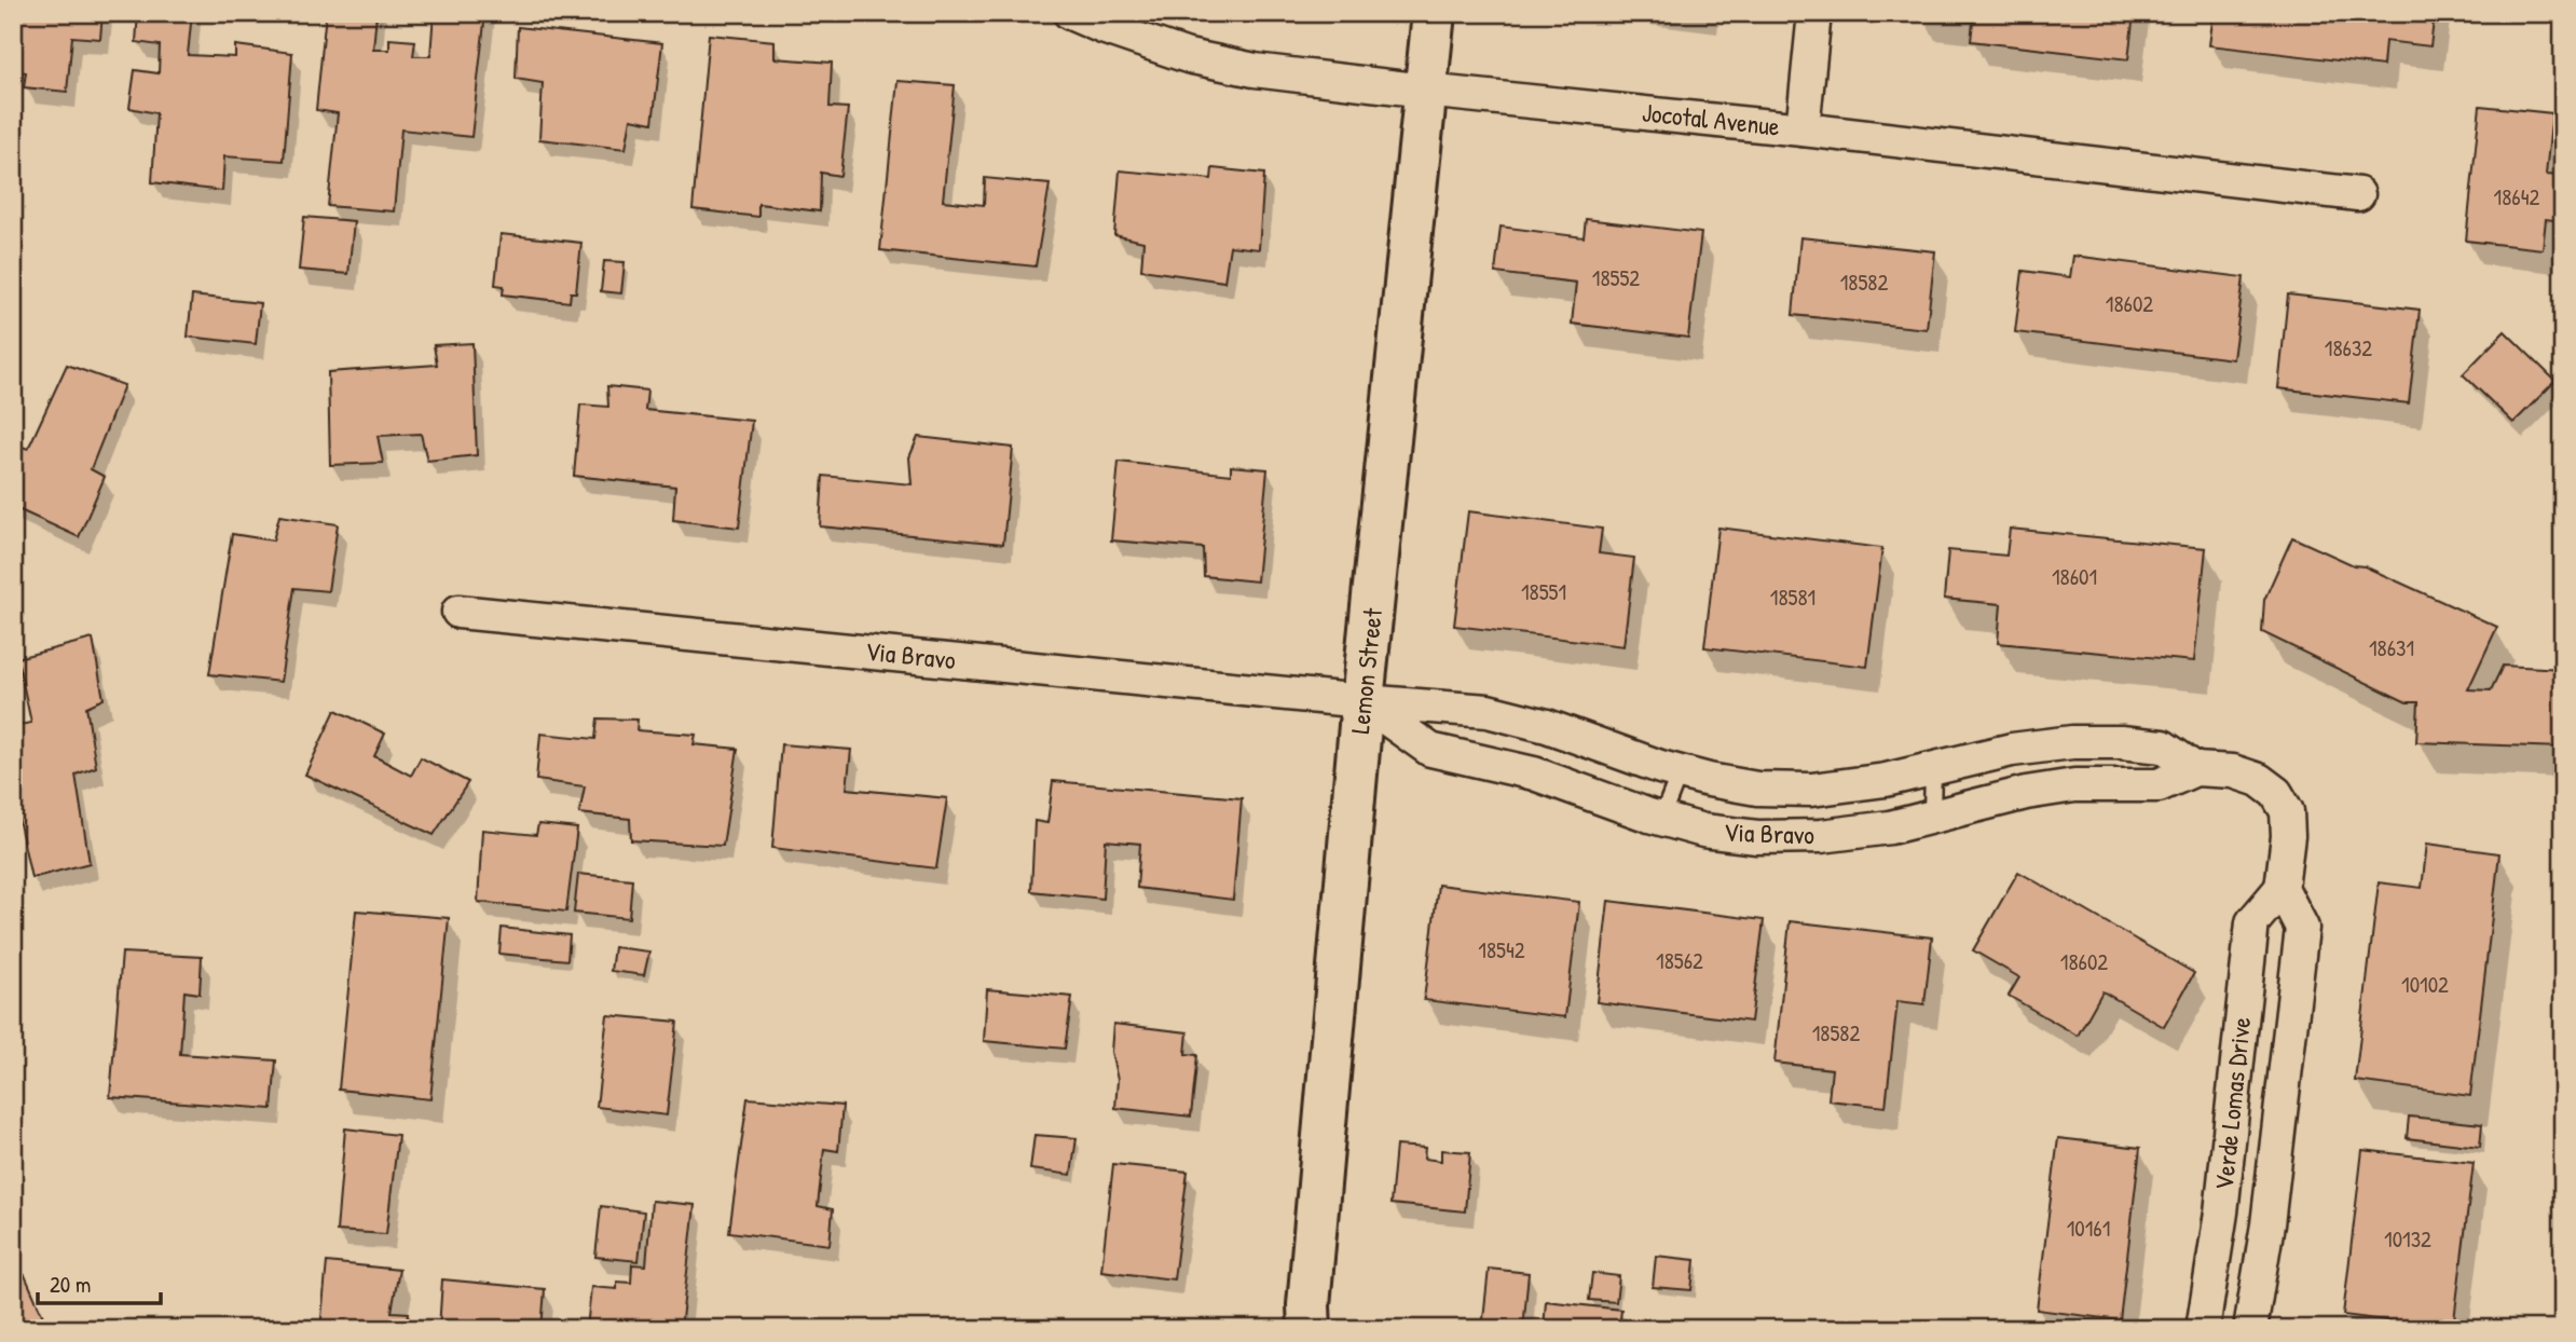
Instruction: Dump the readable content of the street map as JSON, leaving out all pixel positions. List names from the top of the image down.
{
  "streets": {
    "street": [
      "Jocotal Avenue",
      "Via Bravo",
      "Lemon Street",
      "Verde Lomas Drive"
    ]
  },
  "crossings": [
    ["Jocotal Avenue", "Lemon Street"],
    ["Via Bravo", "Lemon Street"],
    ["Via Bravo", "Verde Lomas Drive"]
  ],
  "house_numbers": [
    "18642",
    "18552",
    "18582",
    "18602",
    "18632",
    "18601",
    "18551",
    "18581",
    "18631",
    "18542",
    "18562",
    "18602",
    "10102",
    "18582",
    "10161",
    "10132"
  ],
  "scale_bar": "20 m"
}
